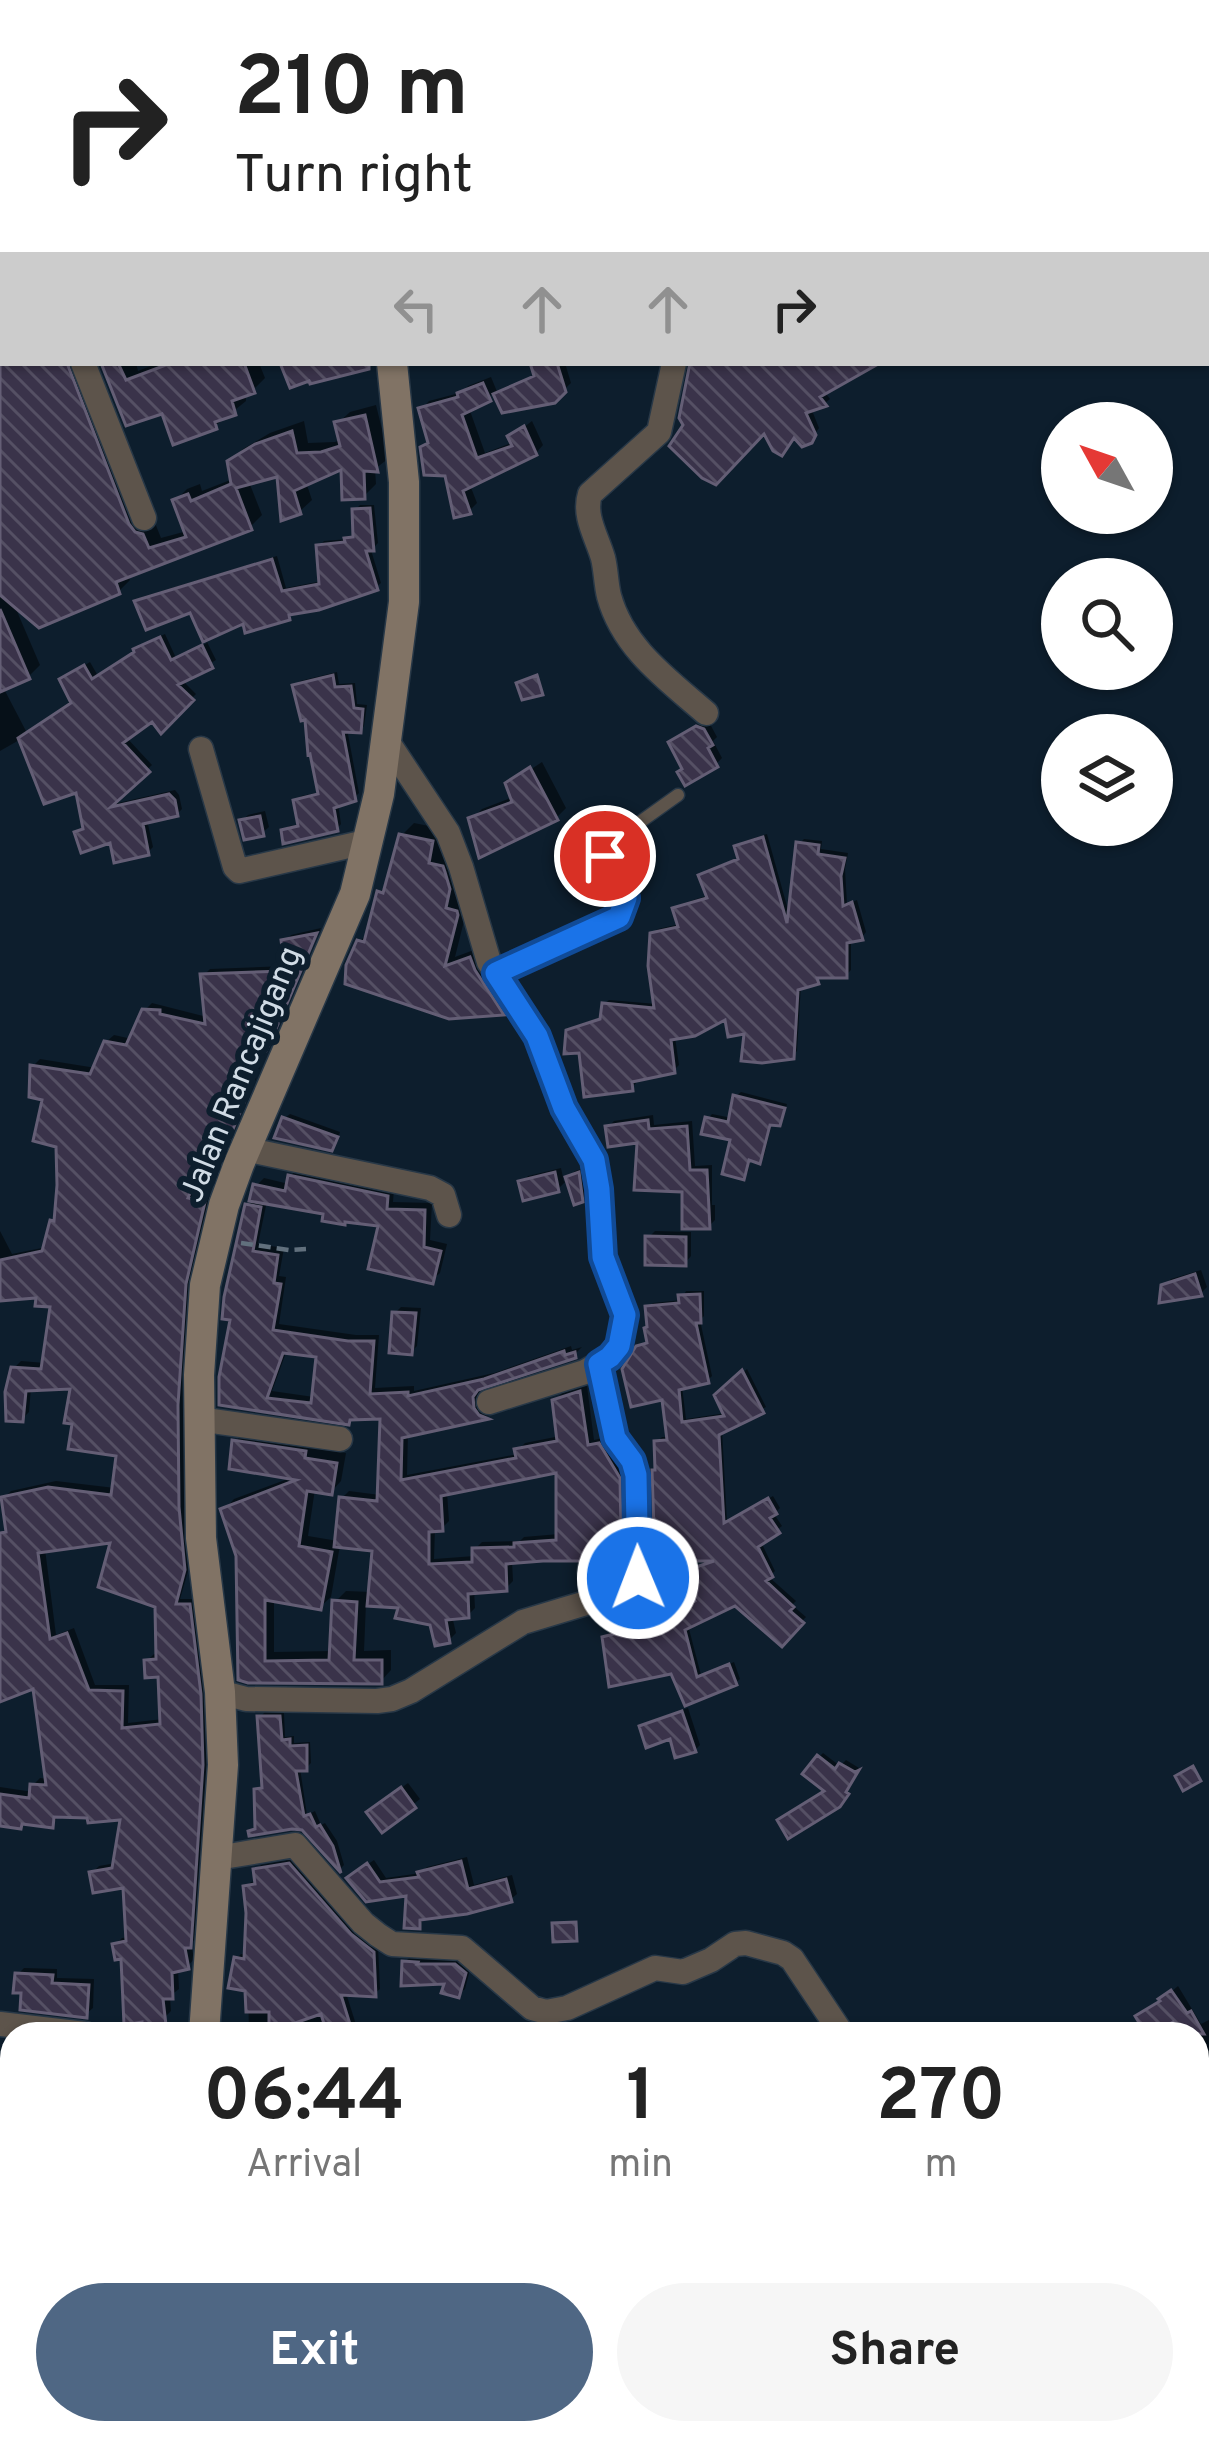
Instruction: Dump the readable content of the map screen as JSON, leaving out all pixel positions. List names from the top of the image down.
{
  "streets": {
    "main road": ["Jalan Rancajigang"]
  },
  "north": "top left",
  "page": {
    "turn": ["210 m", "Turn right"],
    "eta": [
      "06:44",
      "Arrival",
      "1",
      "min",
      "270",
      "m"
    ],
    "buttons": ["Exit", "Share"]
  }
}
